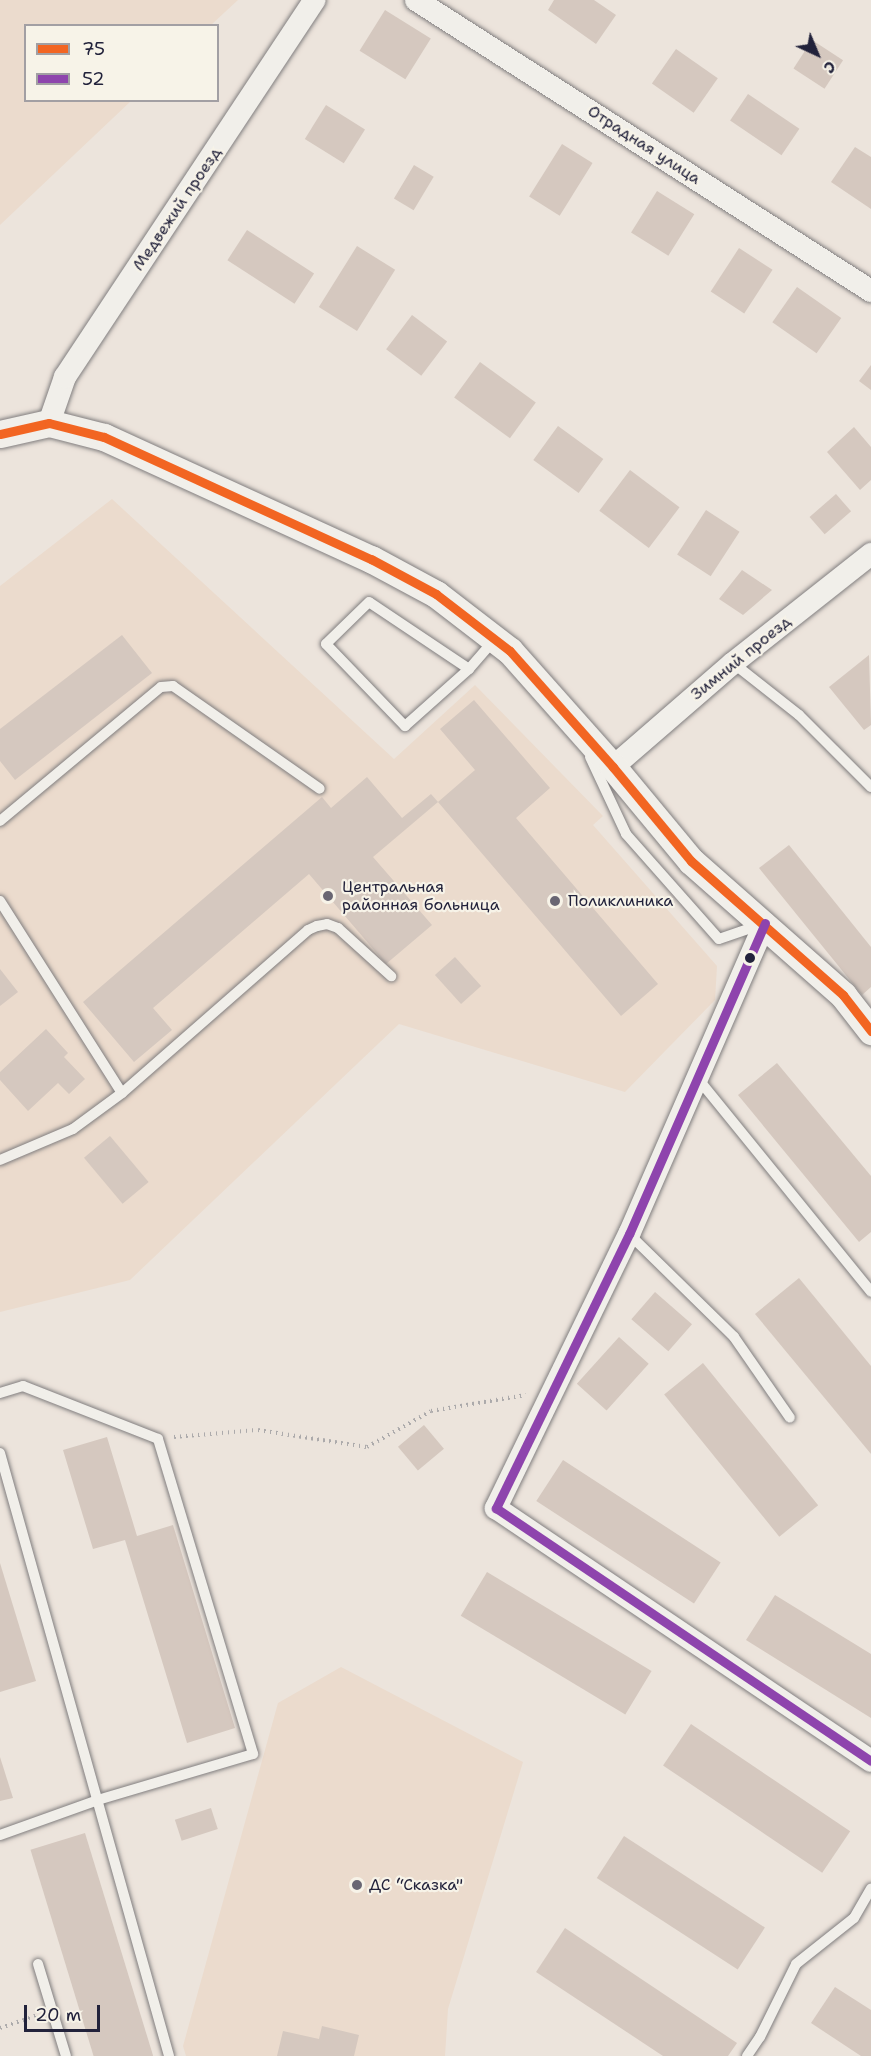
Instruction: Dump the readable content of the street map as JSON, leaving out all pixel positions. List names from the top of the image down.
{
  "streets": {
    "street": ["Отрадная улица", "Медвежий проезд", "Зимний проезд"]
  },
  "places": ["Центральная районная больница", "Поликлиника", "ДС “Сказка\""],
  "lines": ["transit line 75", "transit line 52"],
  "legend": ["75", "52"],
  "scale_bar": "20 m",
  "north": "bottom right"
}
